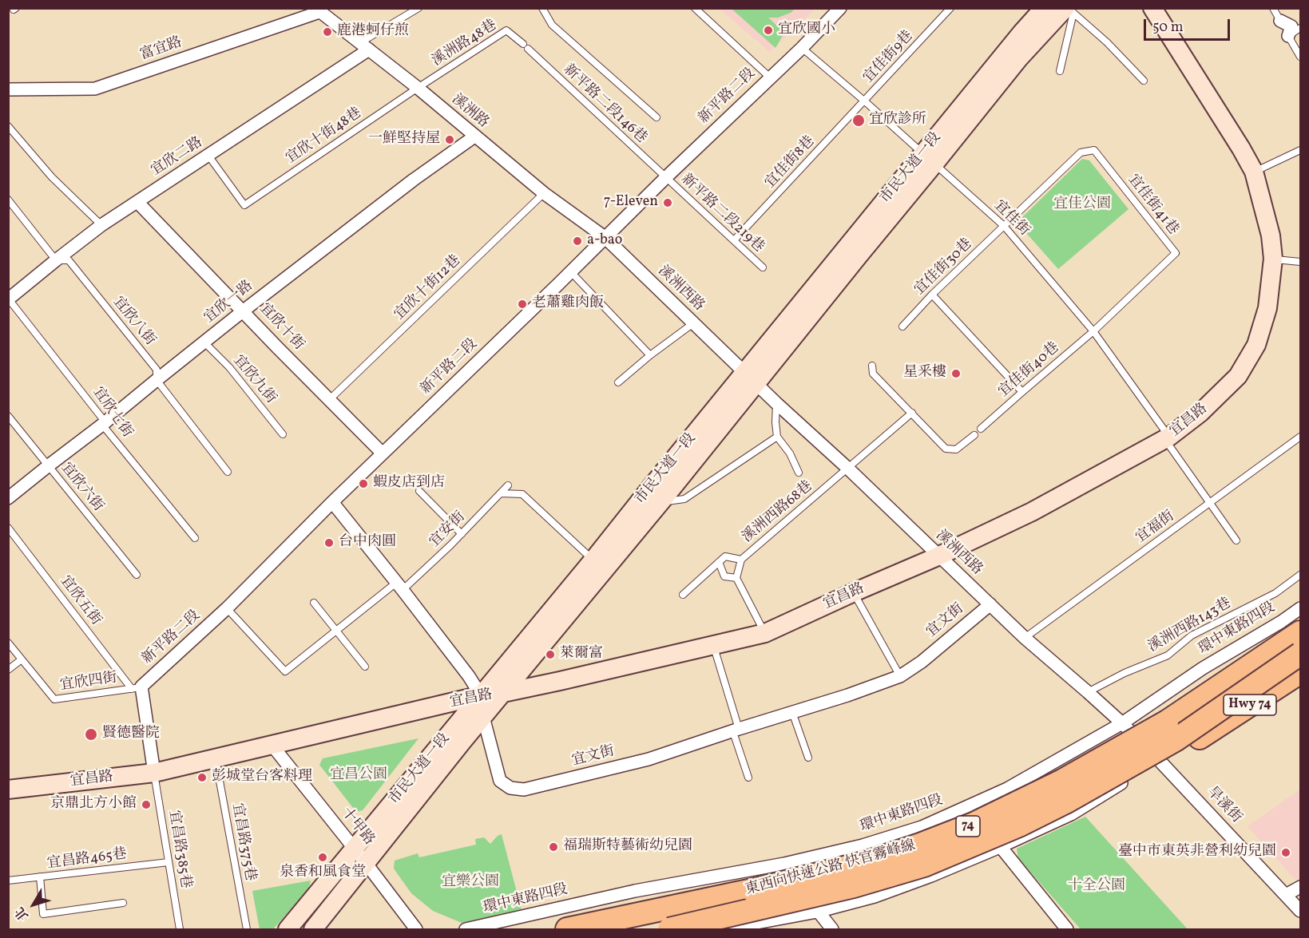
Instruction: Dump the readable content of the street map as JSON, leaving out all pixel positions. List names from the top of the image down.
{
  "streets": {
    "highway": ["Hwy 74", "74", "東西向快速公路 快官霧峰線"],
    "street": [
      "富宜路",
      "新平路二段",
      "溪洲路",
      "宜欣二路",
      "市民大道一段",
      "溪洲西路",
      "宜欣一路",
      "宜欣十街",
      "宜昌路",
      "宜文街",
      "環中東路四段",
      "旱溪街",
      "十甲路"
    ],
    "lane": [
      "溪洲路48巷",
      "宜佳街9巷",
      "新平路二段146巷",
      "宜欣十街48巷",
      "宜佳街8巷",
      "宜佳街41巷",
      "新平路二段219巷",
      "宜佳街",
      "宜佳街30巷",
      "宜欣十街12巷",
      "宜欣八街",
      "宜佳街40巷",
      "宜欣九街",
      "宜欣七街",
      "宜欣六街",
      "溪洲西路68巷",
      "宜福街",
      "宜安街",
      "宜欣五街",
      "溪洲西路143巷",
      "宜欣四街",
      "宜昌路375巷",
      "宜昌路385巷",
      "宜昌路465巷"
    ]
  },
  "crossings": [
    ["溪洲路48巷", "新平路二段146巷"],
    ["溪洲路48巷", "溪洲路"],
    ["溪洲路48巷", "宜欣十街48巷"],
    ["富宜路", "溪洲路"],
    ["宜佳街9巷", "宜佳街8巷"],
    ["宜佳街9巷", "宜佳街"],
    ["新平路二段", "新平路二段146巷"],
    ["新平路二段", "溪洲路"],
    ["新平路二段", "新平路二段219巷"],
    ["新平路二段", "宜佳街"],
    ["新平路二段", "溪洲西路"],
    ["新平路二段", "宜欣十街"],
    ["新平路二段", "宜昌路"],
    ["新平路二段", "宜安街"],
    ["新平路二段", "宜欣五街"],
    ["新平路二段", "宜文街"],
    ["新平路二段", "宜欣四街"],
    ["新平路二段", "宜昌路385巷"],
    ["新平路二段146巷", "新平路二段219巷"],
    ["溪洲路", "宜欣十街48巷"],
    ["溪洲路", "宜欣二路"],
    ["溪洲路", "宜欣十街12巷"],
    ["溪洲路", "溪洲西路"],
    ["溪洲路", "宜欣一路"],
    ["宜欣十街48巷", "宜欣二路"],
    ["宜欣二路", "宜欣八街"],
    ["宜欣二路", "宜欣十街"],
    ["宜欣二路", "宜欣七街"],
    ["宜佳街8巷", "新平路二段219巷"],
    ["宜佳街8巷", "宜佳街"],
    ["市民大道一段", "宜佳街"],
    ["市民大道一段", "溪洲西路"],
    ["市民大道一段", "宜昌路"],
    ["市民大道一段", "宜文街"],
    ["市民大道一段", "十甲路"],
    ["宜佳街41巷", "宜佳街"],
    ["宜佳街41巷", "宜佳街30巷"],
    ["宜佳街41巷", "宜佳街40巷"],
    ["宜佳街", "宜佳街30巷"],
    ["宜佳街", "宜佳街40巷"],
    ["宜佳街", "宜昌路"],
    ["宜佳街", "宜福街"],
    ["宜欣十街12巷", "宜欣十街"],
    ["溪洲西路", "宜昌路"],
    ["溪洲西路", "溪洲西路68巷"],
    ["溪洲西路", "宜福街"],
    ["溪洲西路", "宜文街"],
    ["溪洲西路", "溪洲西路143巷"],
    ["溪洲西路", "環中東路四段"],
    ["溪洲西路", "旱溪街"],
    ["宜欣一路", "宜欣八街"],
    ["宜欣一路", "宜欣十街"],
    ["宜欣一路", "宜欣九街"],
    ["宜欣一路", "宜欣七街"],
    ["宜欣一路", "宜欣六街"],
    ["宜昌路", "宜文街"],
    ["宜昌路", "十甲路"],
    ["宜昌路", "宜昌路375巷"],
    ["宜昌路", "宜昌路385巷"],
    ["宜安街", "宜文街"],
    ["宜欣五街", "宜欣四街"],
    ["環中東路四段", "旱溪街"],
    ["宜昌路385巷", "宜昌路465巷"]
  ],
  "parks": [
    "宜佳公園",
    "宜昌公園",
    "宜樂公園",
    "十全公園"
  ],
  "places": [
    "宜欣國小",
    "鹿港蚵仔煎",
    "宜欣診所",
    "一鮮堅持屋",
    "7-Eleven",
    "a-bao",
    "老蕭雞肉飯",
    "星釆樓",
    "蝦皮店到店",
    "台中肉圓",
    "萊爾富",
    "賢德醫院",
    "彭城堂台客料理",
    "京鼎北方小館",
    "福瑞斯特藝術幼兒園",
    "臺中市東英非營利幼兒園",
    "泉香和風食堂"
  ],
  "scale_bar": "50 m",
  "north": "bottom left"
}
